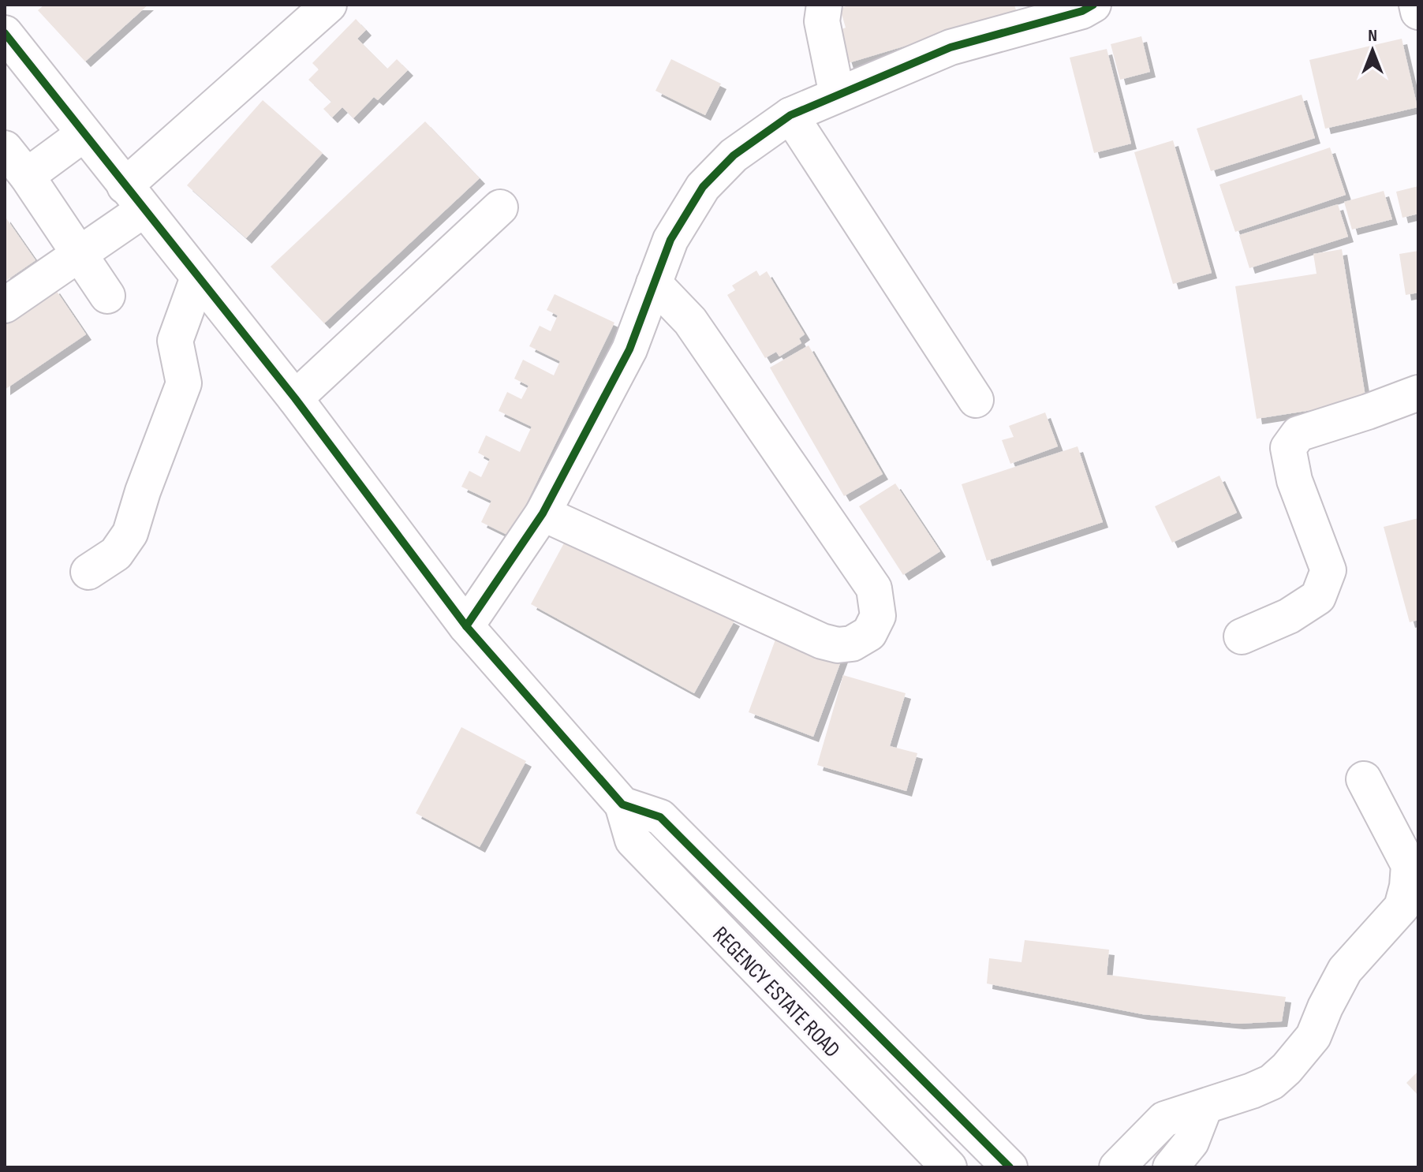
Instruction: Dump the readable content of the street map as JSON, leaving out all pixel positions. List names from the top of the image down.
{
  "streets": {
    "street": ["REGENCY ESTATE ROAD"]
  },
  "north": "top"
}
